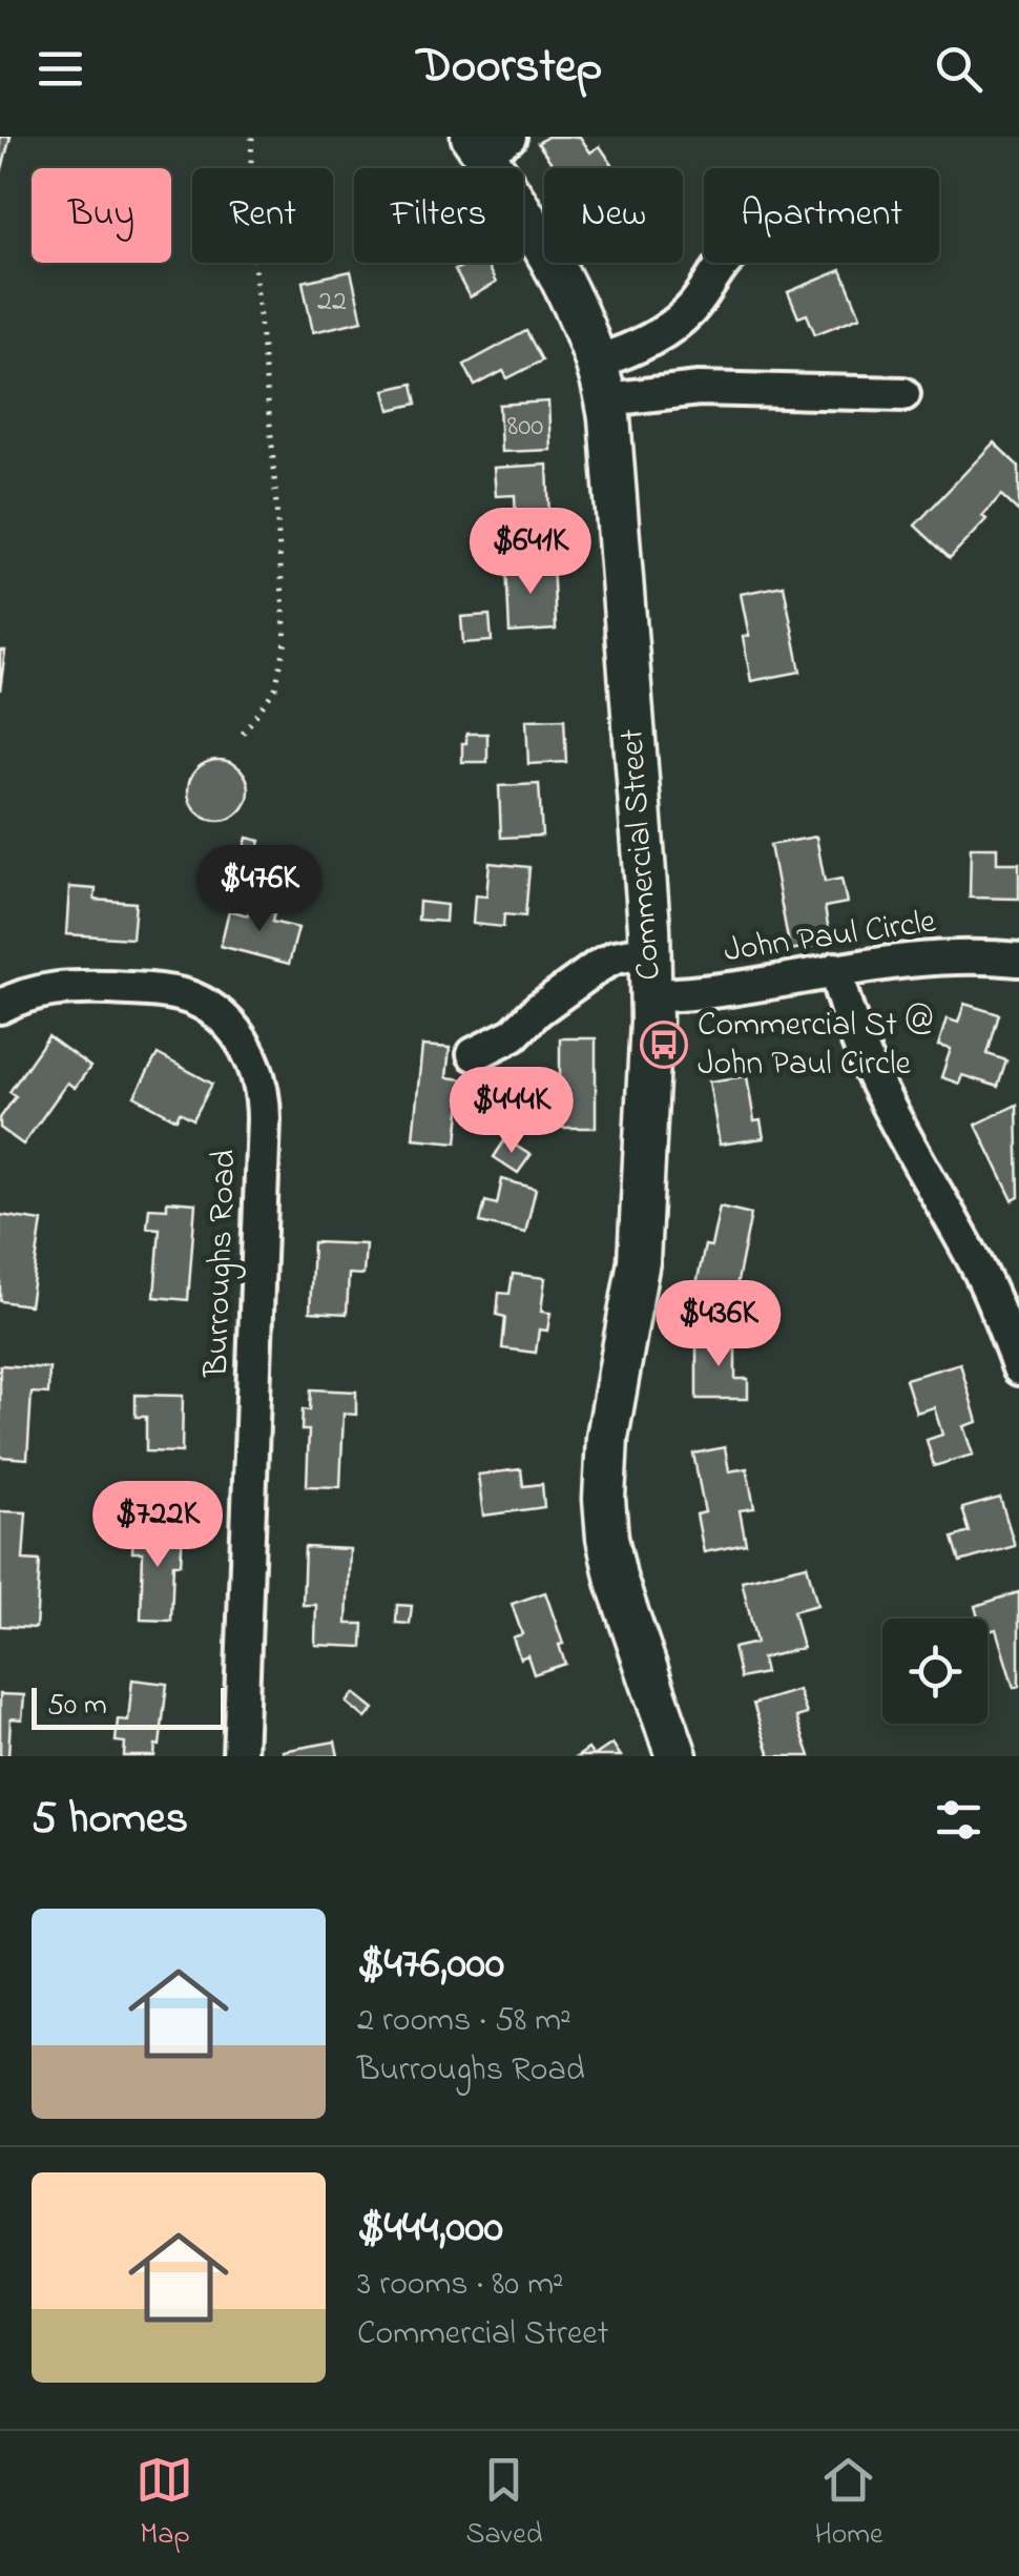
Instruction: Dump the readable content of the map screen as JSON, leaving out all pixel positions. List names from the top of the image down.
{
  "streets": {
    "main road": ["Commercial Street"],
    "street": ["John Paul Circle", "Burroughs Road"]
  },
  "crossings": [
    ["Commercial Street", "John Paul Circle"]
  ],
  "places": {
    "bus stop": ["Commercial St @ John Paul Circle"]
  },
  "house_numbers": ["22", "800"],
  "scale_bar": "50 m",
  "page": {
    "header": "Doorstep",
    "chip": [
      "Buy",
      "Rent",
      "Filters",
      "New",
      "Apartment"
    ],
    "price": [
      "$641K",
      "$476K",
      "$444K",
      "$436K",
      "$722K"
    ],
    "scale": "50 m",
    "heading": "5 homes",
    "list": [
      {
        "name": "$476,000",
        "note": "2 rooms · 58 m² · Burroughs Road"
      },
      {
        "name": "$444,000",
        "note": "3 rooms · 80 m² · Commercial Street"
      }
    ],
    "tabs": ["Map", "Saved", "Home"]
  }
}
